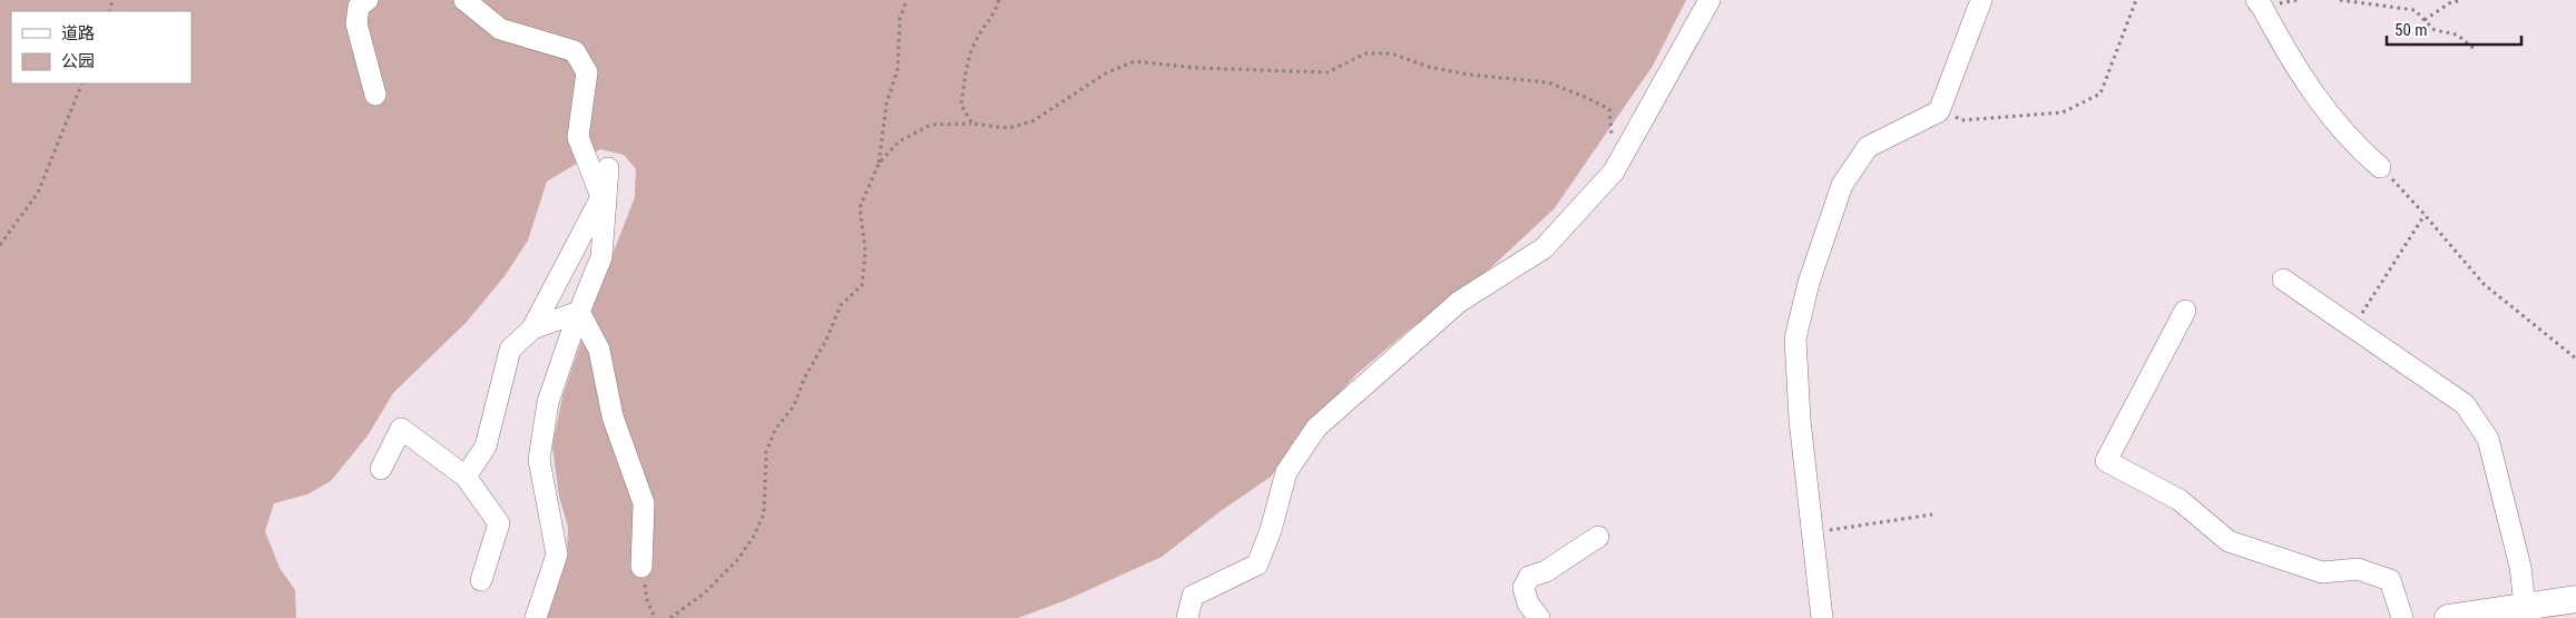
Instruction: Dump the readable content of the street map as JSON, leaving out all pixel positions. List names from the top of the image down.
{
  "legend": ["道路", "公园"],
  "scale_bar": "50 m"
}
